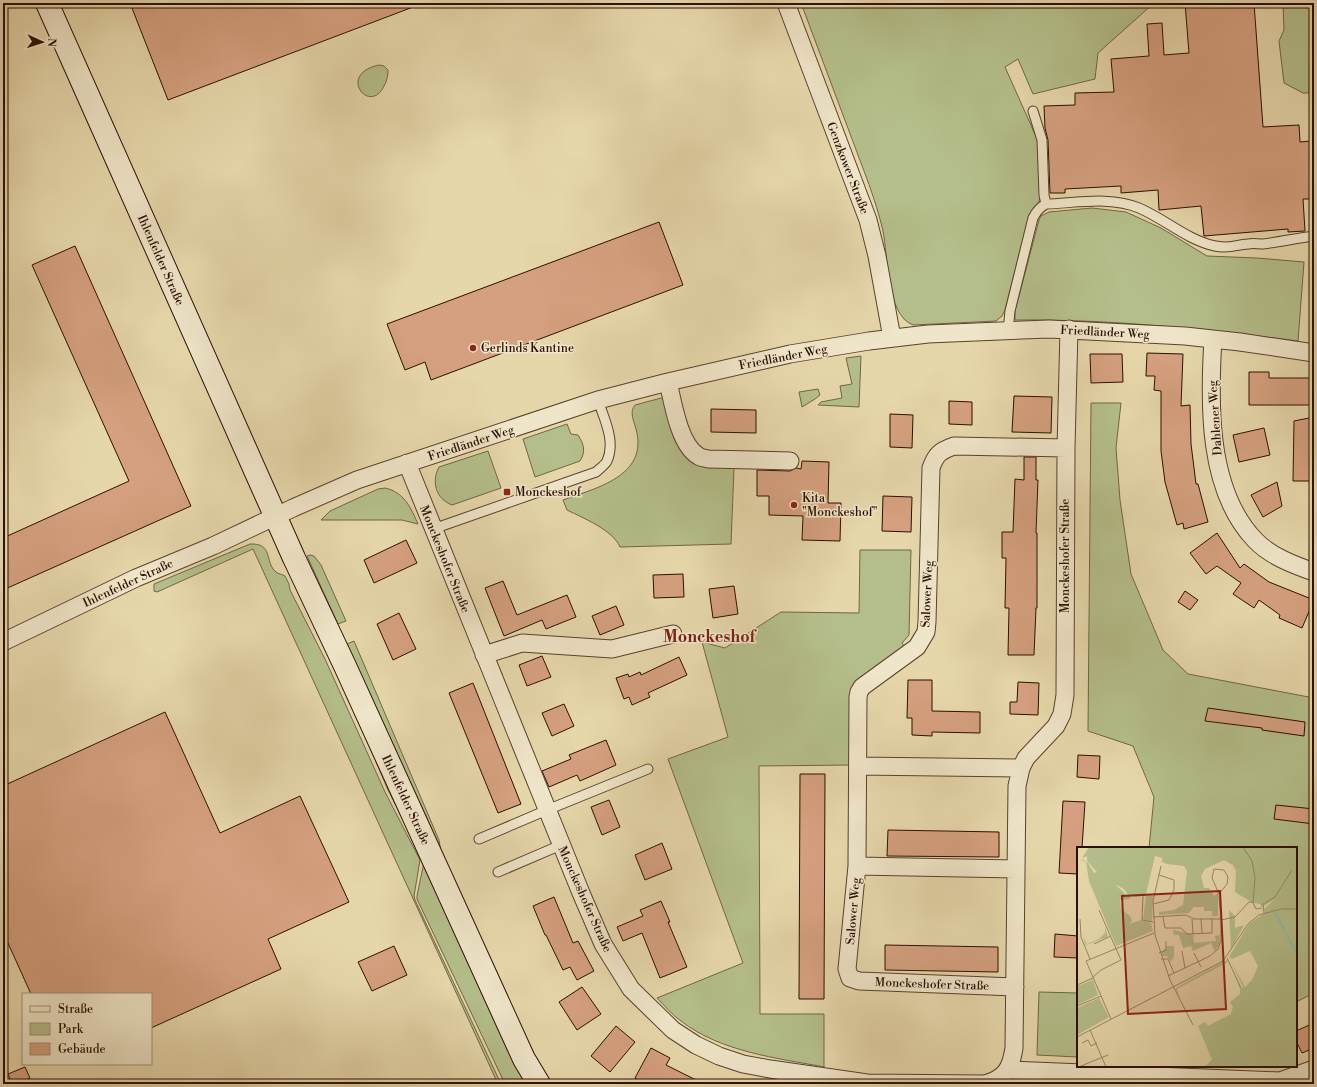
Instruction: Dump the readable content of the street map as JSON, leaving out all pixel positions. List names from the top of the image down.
{
  "streets": {
    "main road": ["Ihlenfelder Straße"],
    "street": [
      "Genzkower Straße",
      "Friedländer Weg",
      "Dahlener Weg",
      "Monckeshofer Straße",
      "Salower Weg"
    ]
  },
  "crossings": [
    ["Genzkower Straße", "Friedländer Weg"],
    ["Ihlenfelder Straße", "Friedländer Weg"],
    ["Friedländer Weg", "Dahlener Weg"],
    ["Friedländer Weg", "Monckeshofer Straße"],
    ["Monckeshofer Straße", "Salower Weg"]
  ],
  "districts": ["Monckeshof"],
  "places": {
    "other": ["Gerlinds Kantine", "Kita \"Monckeshof\""],
    "transit": ["Monckeshof"]
  },
  "legend": ["Straße", "Park", "Gebäude"],
  "north": "right"
}
